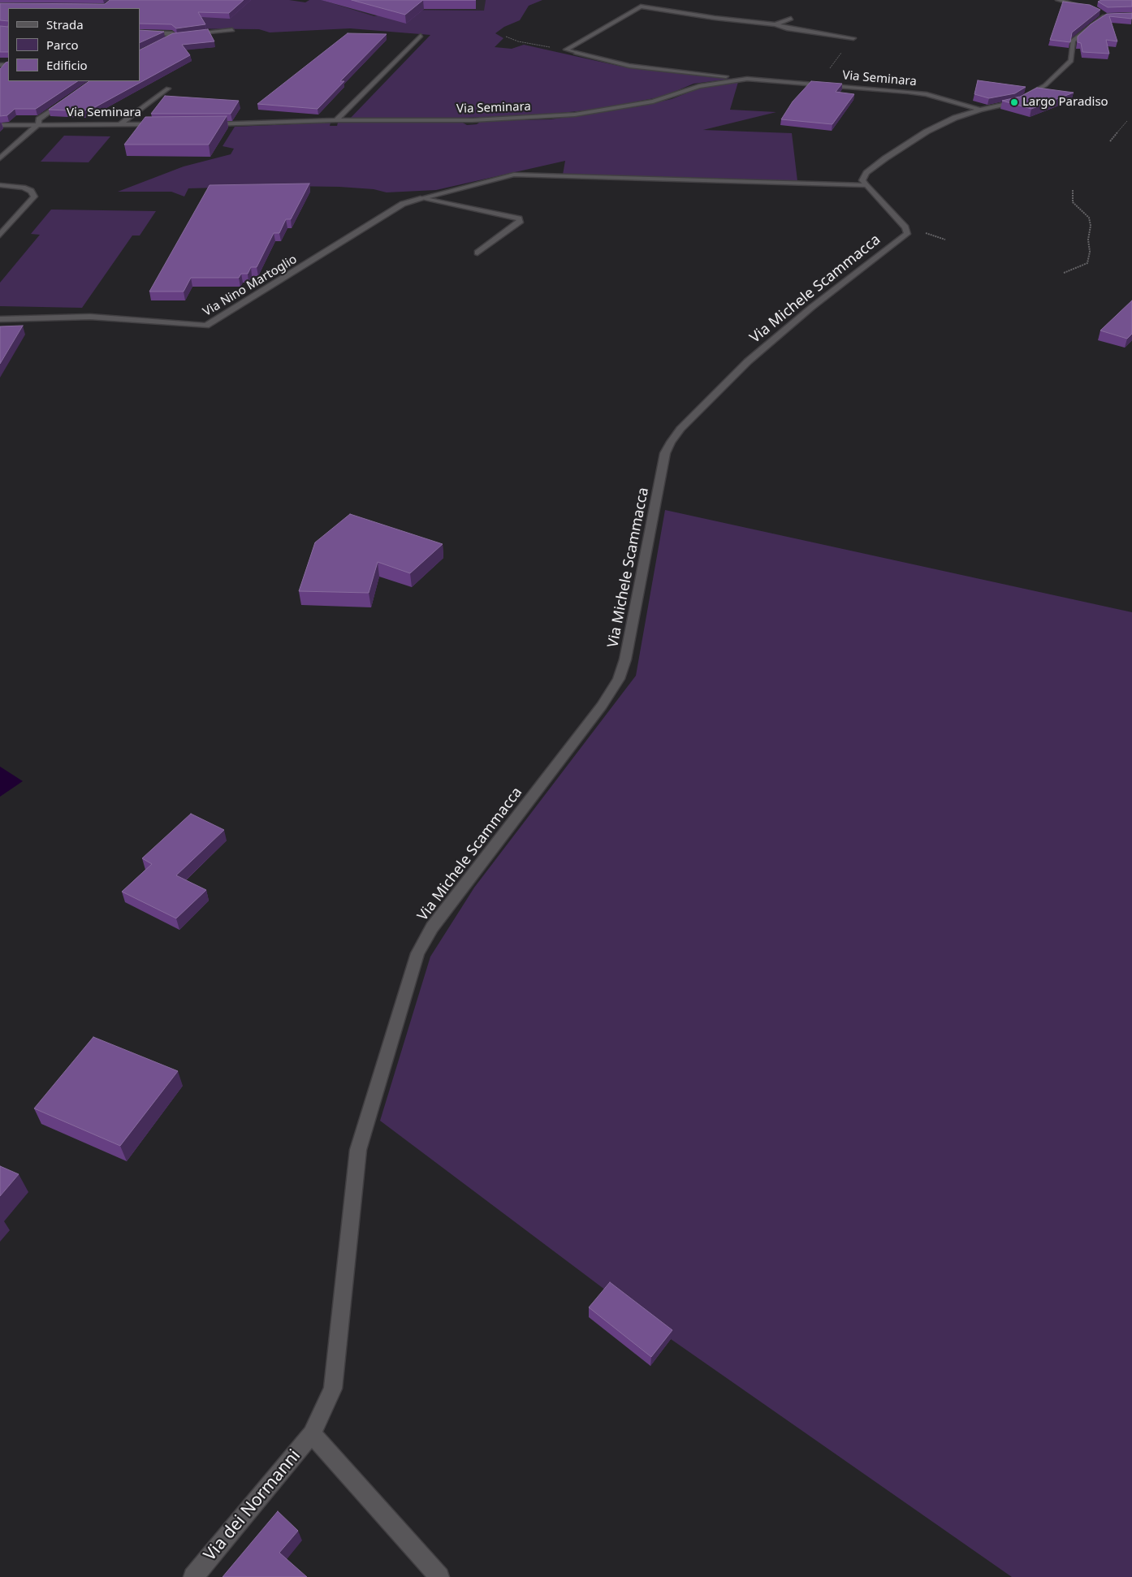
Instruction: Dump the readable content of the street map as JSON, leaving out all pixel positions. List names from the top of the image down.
{
  "streets": {
    "street": [
      "Via Seminara",
      "Via Nino Martoglio",
      "Via Michele Scammacca",
      "Via dei Normanni"
    ]
  },
  "crossings": [
    ["Via Nino Martoglio", "Via Michele Scammacca"],
    ["Via Michele Scammacca", "Via dei Normanni"]
  ],
  "places": ["Largo Paradiso"],
  "legend": ["Strada", "Parco", "Edificio"]
}
